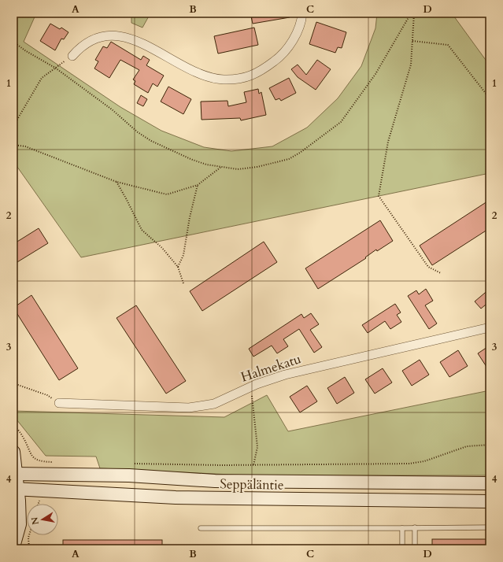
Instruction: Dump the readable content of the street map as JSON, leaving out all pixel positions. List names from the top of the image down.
{
  "streets": {
    "main road": ["Seppäläntie"],
    "street": ["Halmekatu"]
  },
  "north": "left",
  "grid": {
    "columns": [
      "A",
      "B",
      "C",
      "D"
    ],
    "rows": [
      "1",
      "2",
      "3",
      "4"
    ]
  }
}
